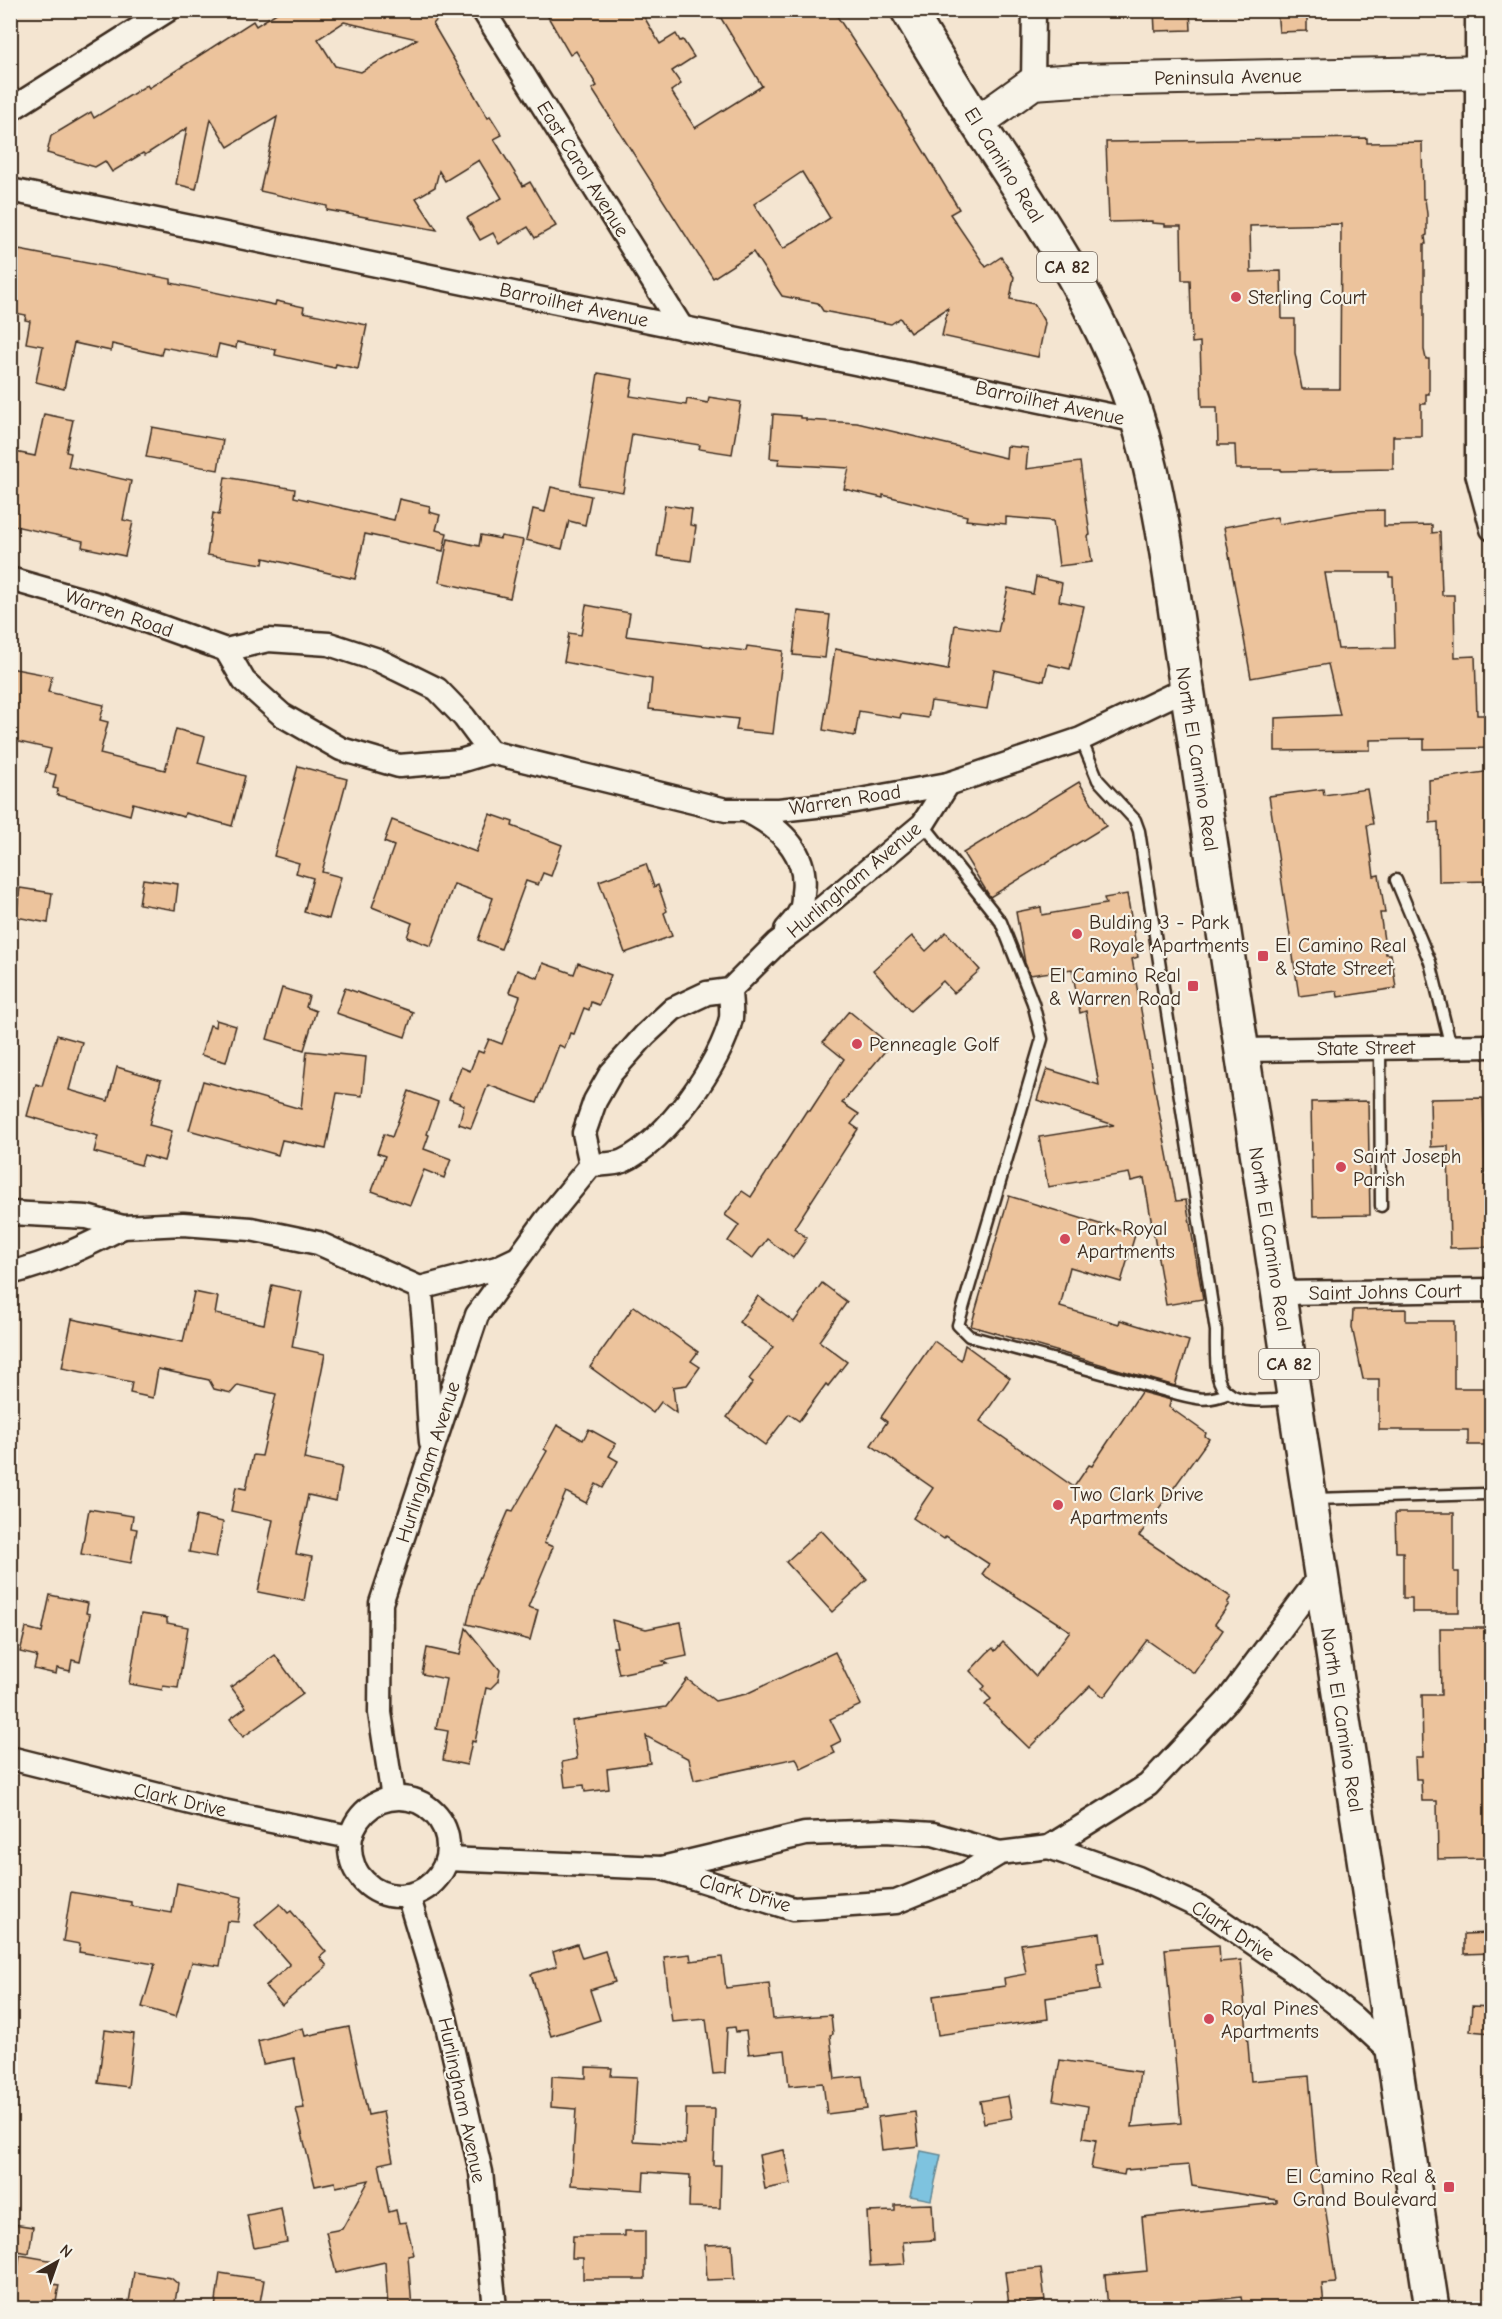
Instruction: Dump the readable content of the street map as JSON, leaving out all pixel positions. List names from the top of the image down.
{
  "streets": {
    "main road": [
      "Peninsula Avenue",
      "El Camino Real",
      "CA 82",
      "North El Camino Real"
    ],
    "street": [
      "East Carol Avenue",
      "Barroilhet Avenue",
      "Warren Road",
      "Hurlingham Avenue",
      "State Street",
      "Saint Johns Court",
      "Clark Drive"
    ]
  },
  "crossings": [
    ["El Camino Real", "Barroilhet Avenue"],
    ["El Camino Real", "North El Camino Real"],
    ["East Carol Avenue", "Barroilhet Avenue"],
    ["Barroilhet Avenue", "North El Camino Real"],
    ["Warren Road", "North El Camino Real"],
    ["Warren Road", "Hurlingham Avenue"],
    ["North El Camino Real", "State Street"],
    ["North El Camino Real", "Saint Johns Court"],
    ["North El Camino Real", "Clark Drive"],
    ["Hurlingham Avenue", "Clark Drive"]
  ],
  "places": {
    "other": [
      "Sterling Court",
      "Bulding 3 - Park Royale Apartments",
      "Penneagle Golf",
      "Saint Joseph Parish",
      "Park Royal Apartments",
      "Two Clark Drive Apartments",
      "Royal Pines Apartments"
    ],
    "transit": ["El Camino Real & State Street", "El Camino Real & Warren Road", "El Camino Real & Grand Boulevard"]
  },
  "north": "top right"
}
